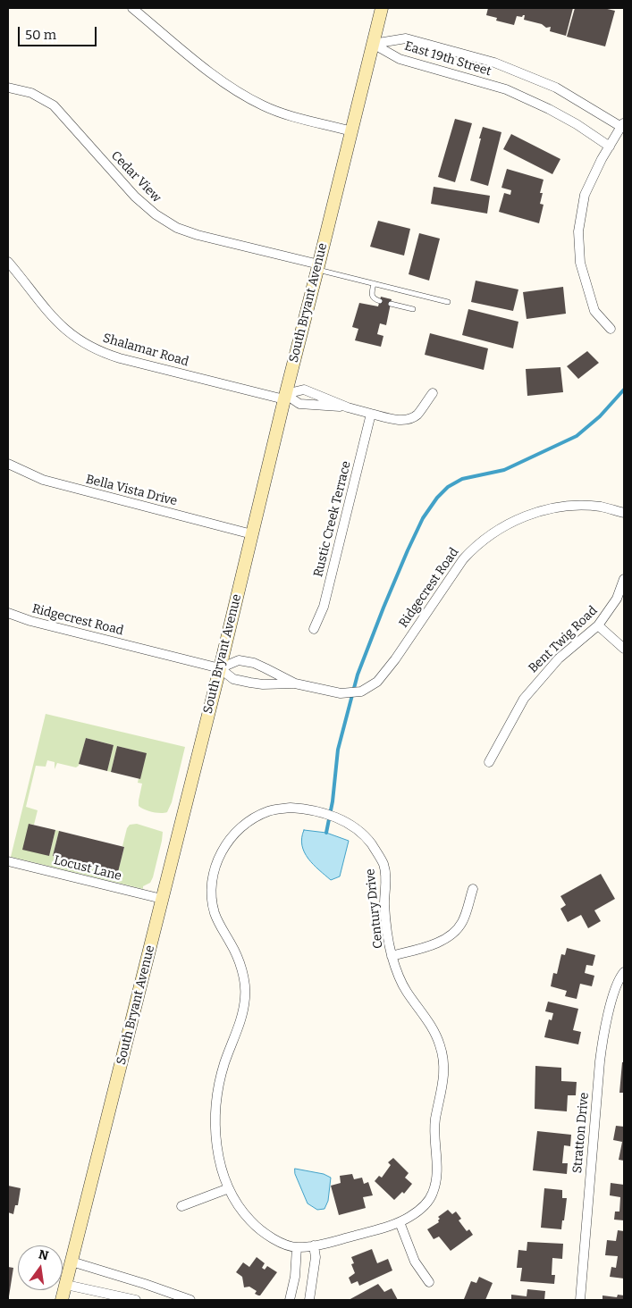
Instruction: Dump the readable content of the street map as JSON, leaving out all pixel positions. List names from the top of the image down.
{
  "streets": {
    "street": [
      "East 19th Street",
      "Cedar View",
      "South Bryant Avenue",
      "Shalamar Road",
      "Bella Vista Drive",
      "Rustic Creek Terrace",
      "Ridgecrest Road",
      "Bent Twig Road",
      "Locust Lane",
      "Century Drive",
      "Stratton Drive"
    ]
  },
  "crossings": [
    ["East 19th Street", "South Bryant Avenue"],
    ["Cedar View", "South Bryant Avenue"],
    ["South Bryant Avenue", "Shalamar Road"],
    ["South Bryant Avenue", "Bella Vista Drive"],
    ["South Bryant Avenue", "Ridgecrest Road"],
    ["South Bryant Avenue", "Locust Lane"]
  ],
  "scale_bar": "50 m",
  "north": "top"
}
